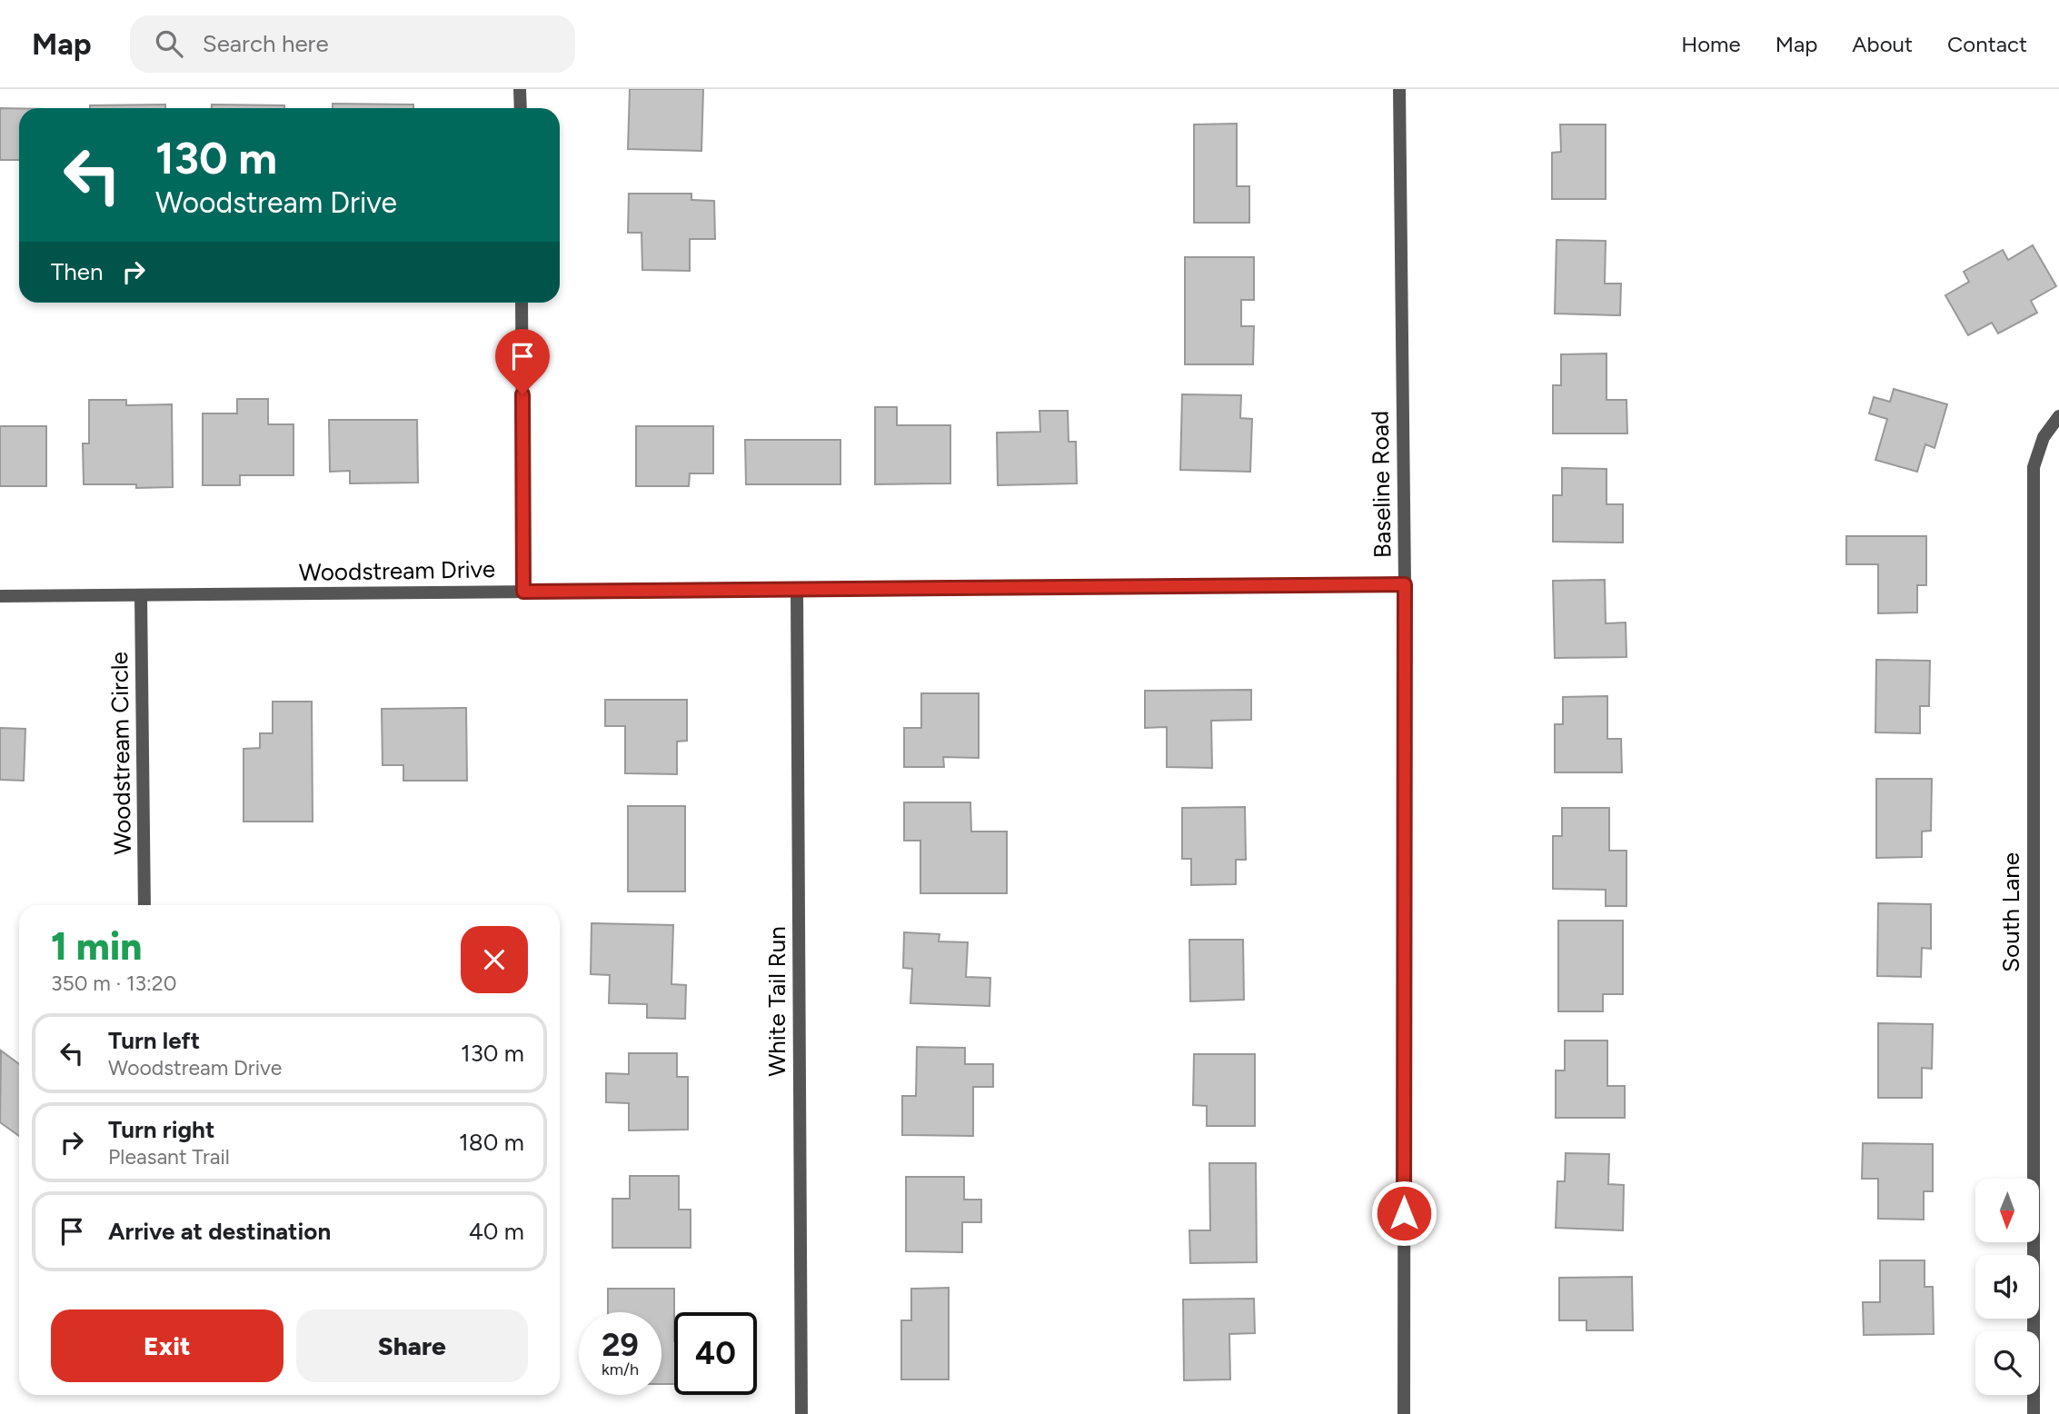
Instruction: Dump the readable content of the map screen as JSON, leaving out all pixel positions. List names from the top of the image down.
{
  "streets": {
    "street": [
      "Baseline Road",
      "Woodstream Drive",
      "Woodstream Circle",
      "South Lane",
      "White Tail Run"
    ]
  },
  "crossings": [
    ["Baseline Road", "Woodstream Drive"],
    ["Woodstream Drive", "Woodstream Circle"],
    ["Woodstream Drive", "White Tail Run"]
  ],
  "north": "bottom",
  "page": {
    "header": "Map",
    "search": "Search here",
    "nav": [
      "Home",
      "Map",
      "About",
      "Contact"
    ],
    "turn": ["130 m", "Woodstream Drive"],
    "then": "Then",
    "heading": ["1 min", "350 m · 13:20"],
    "list": [
      {
        "name": "Turn left",
        "note": "Woodstream Drive",
        "value": "130 m"
      },
      {
        "name": "Turn right",
        "note": "Pleasant Trail",
        "value": "180 m"
      },
      {
        "name": "Arrive at destination",
        "value": "40 m"
      }
    ],
    "buttons": ["Exit", "Share"],
    "speed": "29 km/h",
    "limit": "40"
  }
}
